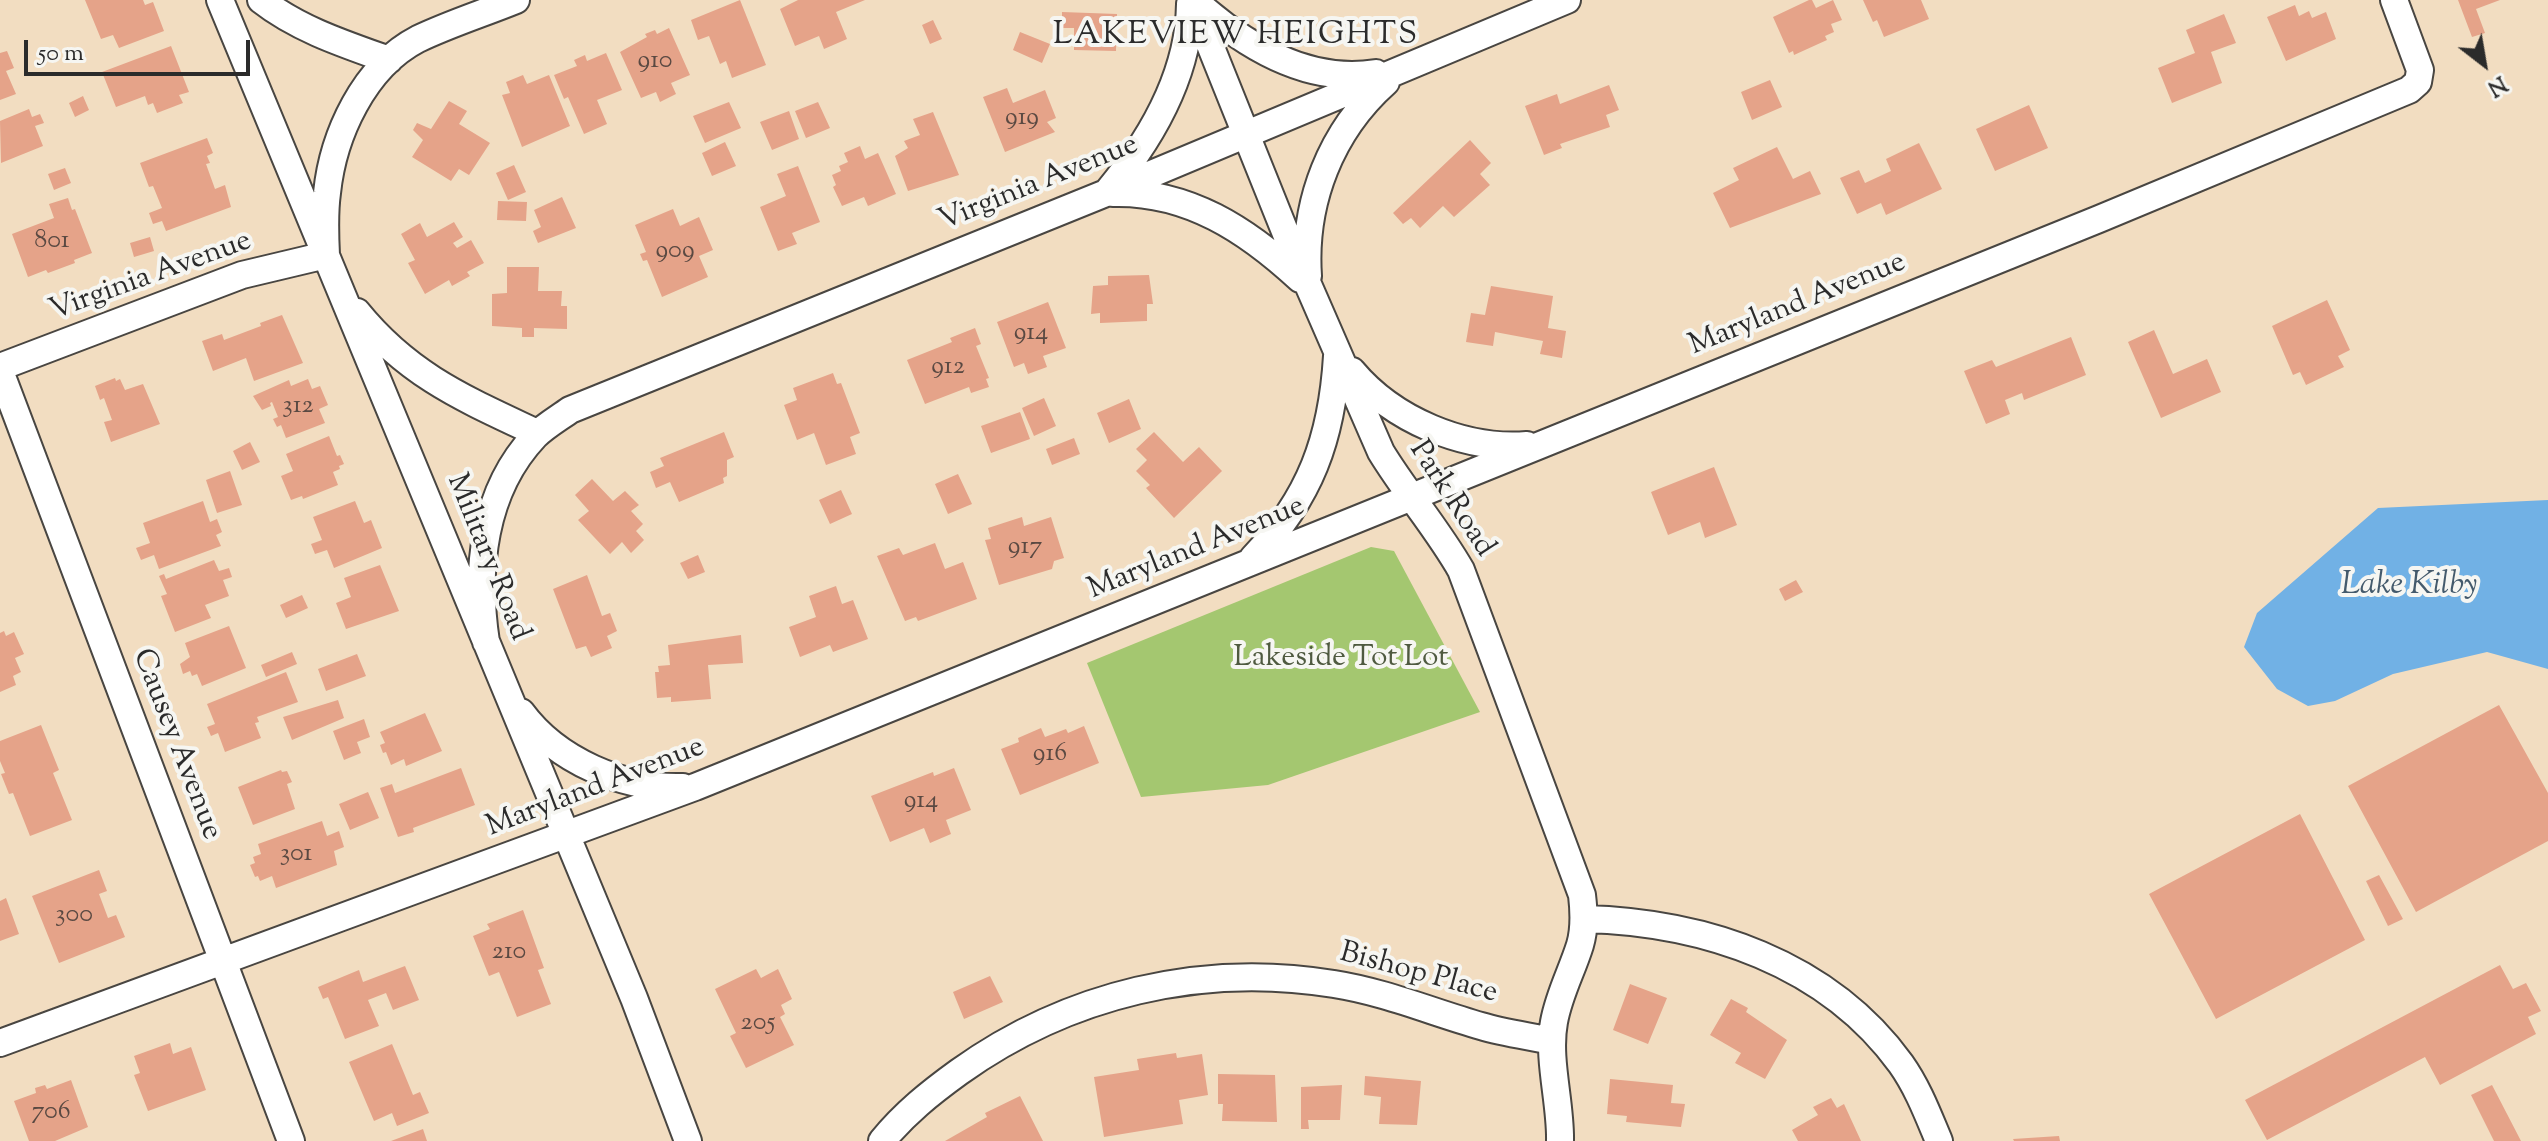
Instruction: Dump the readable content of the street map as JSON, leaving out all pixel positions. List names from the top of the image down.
{
  "streets": {
    "street": [
      "Virginia Avenue",
      "Maryland Avenue",
      "Park Road",
      "Military Road",
      "Causey Avenue",
      "Bishop Place"
    ]
  },
  "crossings": [
    ["Virginia Avenue", "Park Road"],
    ["Virginia Avenue", "Military Road"],
    ["Virginia Avenue", "Causey Avenue"],
    ["Maryland Avenue", "Park Road"],
    ["Maryland Avenue", "Military Road"],
    ["Maryland Avenue", "Causey Avenue"],
    ["Park Road", "Bishop Place"]
  ],
  "districts": ["LAKEVIEW HEIGHTS"],
  "water": ["Lake Kilby"],
  "parks": ["Lakeside Tot Lot"],
  "house_numbers": [
    "910",
    "919",
    "801",
    "909",
    "914",
    "912",
    "312",
    "917",
    "916",
    "914",
    "301",
    "300",
    "210",
    "205",
    "706"
  ],
  "scale_bar": "50 m",
  "north": "bottom right"
}
